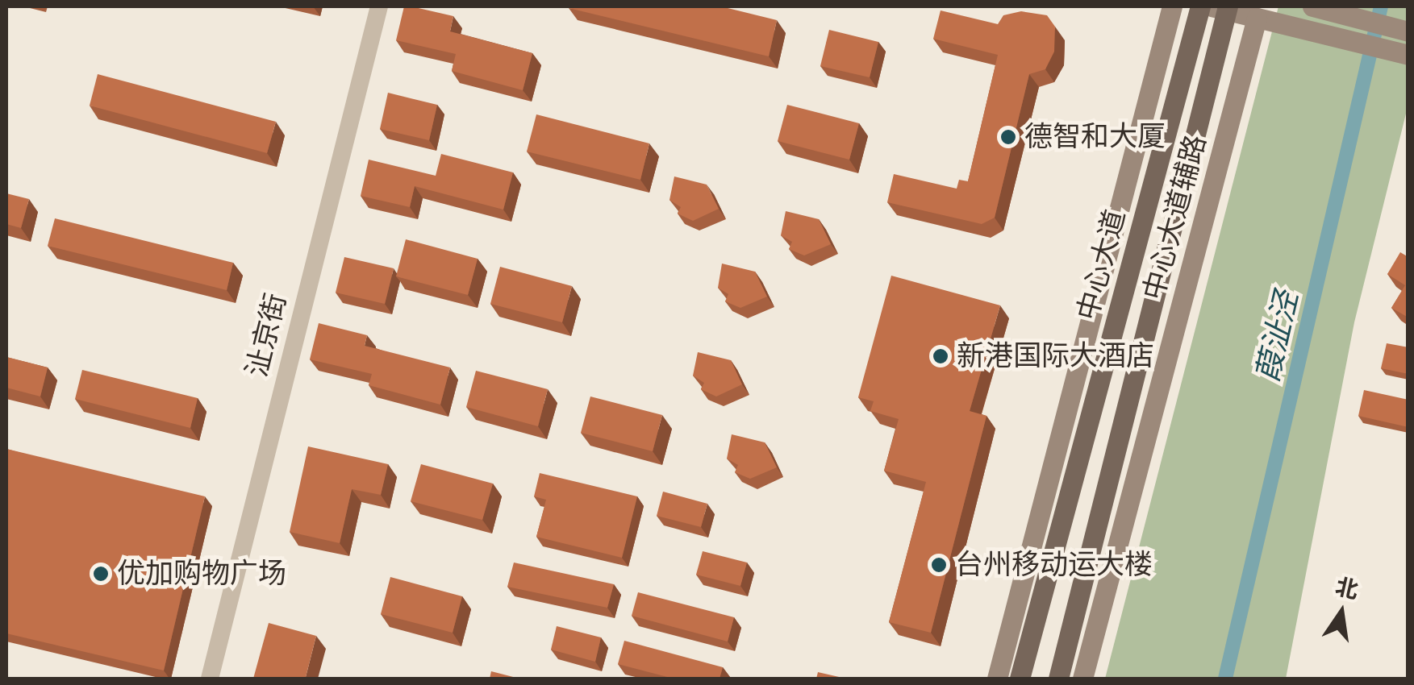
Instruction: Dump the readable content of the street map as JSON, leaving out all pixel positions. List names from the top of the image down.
{
  "streets": {
    "main road": ["中心大道辅路", "中心大道"],
    "street": ["沚京街"]
  },
  "water": ["葭沚泾"],
  "places": [
    "德智和大厦",
    "新港国际大酒店",
    "台州移动运大楼",
    "优加购物广场"
  ],
  "north": "top"
}
